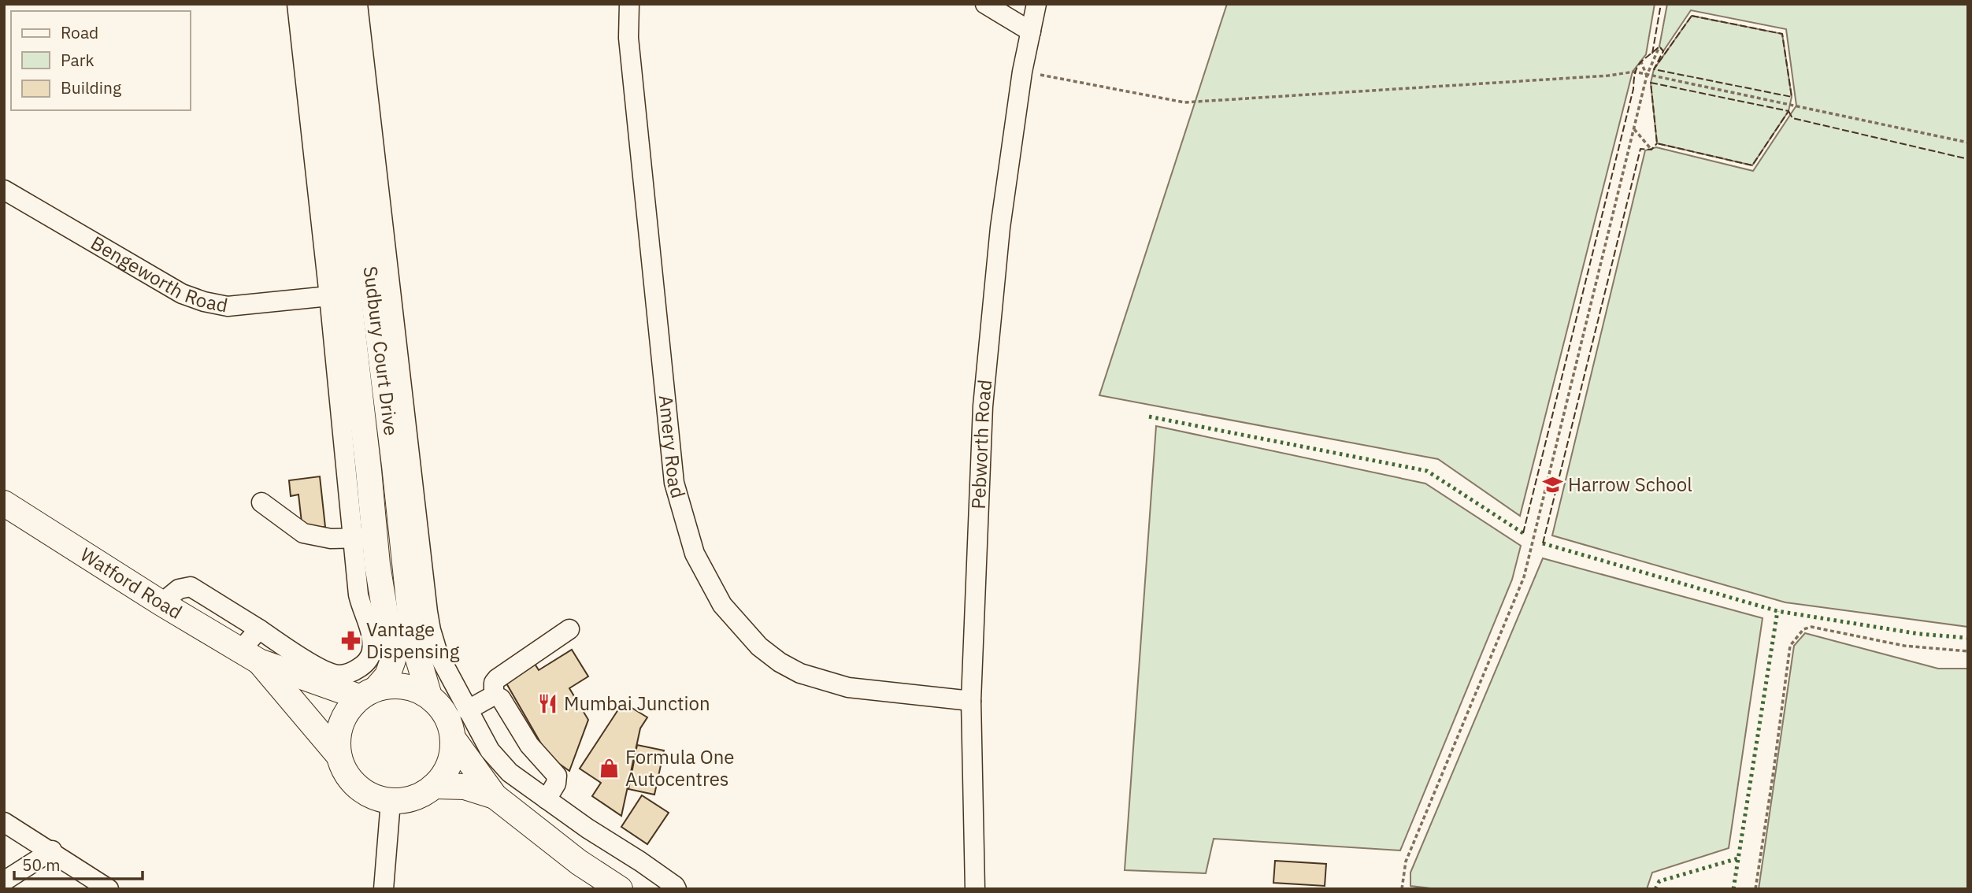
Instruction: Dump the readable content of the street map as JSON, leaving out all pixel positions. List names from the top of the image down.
{
  "streets": {
    "main road": ["Sudbury Court Drive", "Watford Road"],
    "street": ["Bengeworth Road", "Pebworth Road", "Amery Road"]
  },
  "crossings": [
    ["Bengeworth Road", "Sudbury Court Drive"],
    ["Sudbury Court Drive", "Watford Road"],
    ["Pebworth Road", "Amery Road"]
  ],
  "places": {
    "school or university": ["Harrow School"],
    "pharmacy": ["Vantage Dispensing"],
    "restaurant": ["Mumbai Junction"],
    "shop": ["Formula One Autocentres"]
  },
  "legend": ["Road", "Park", "Building"],
  "scale_bar": "50 m"
}
